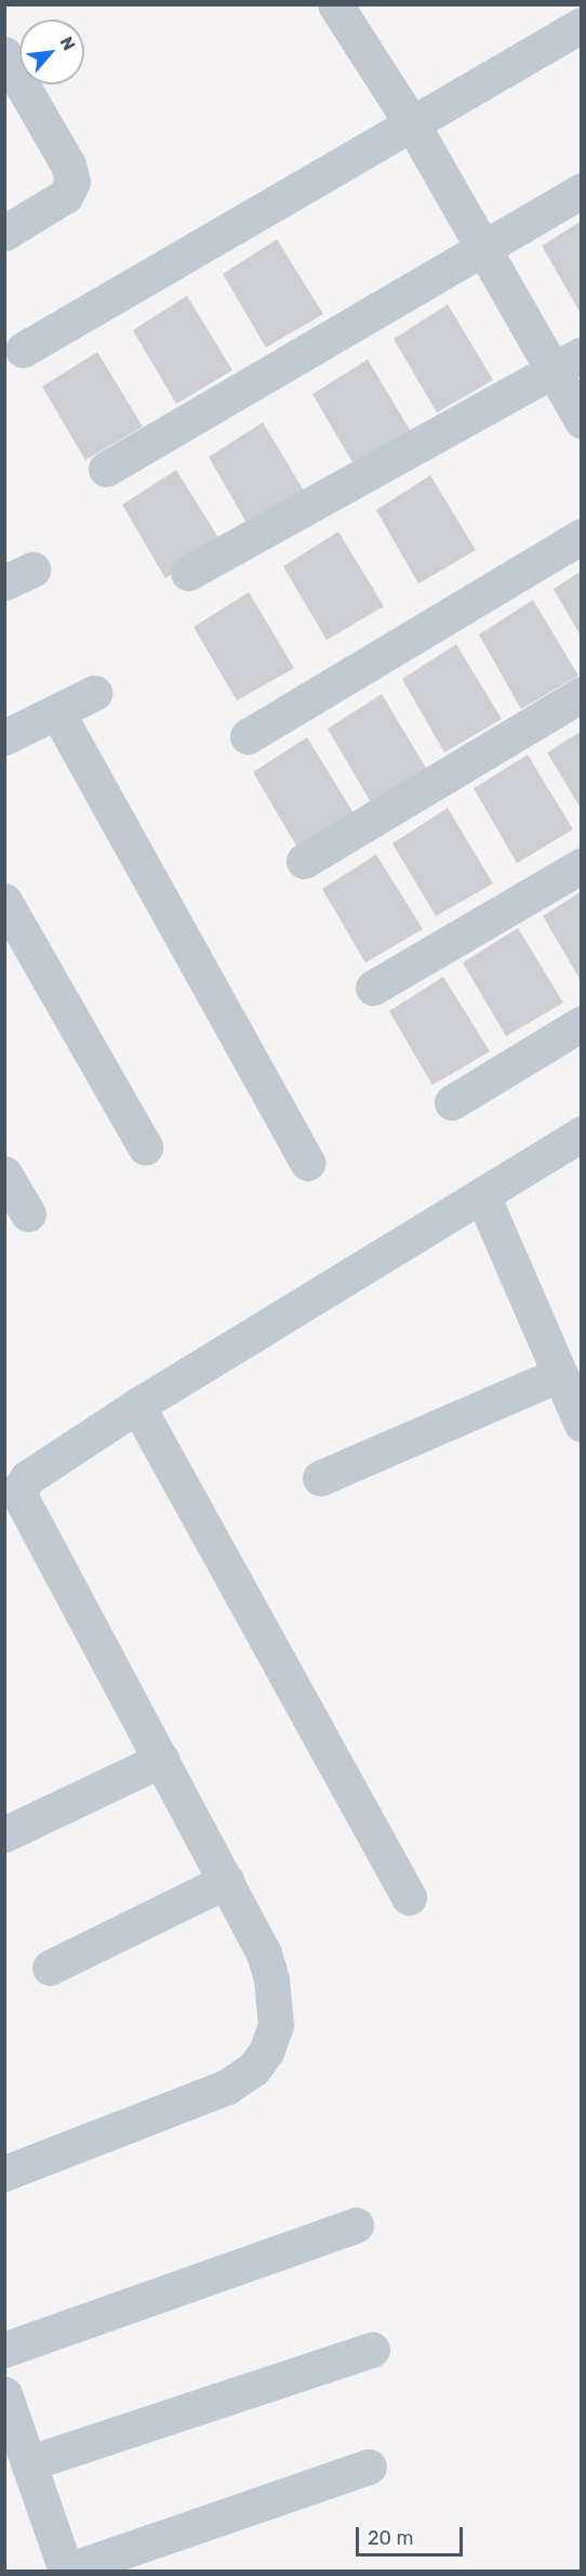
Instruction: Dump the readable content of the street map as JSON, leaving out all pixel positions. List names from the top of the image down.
{
  "scale_bar": "20 m",
  "north": "top right"
}
